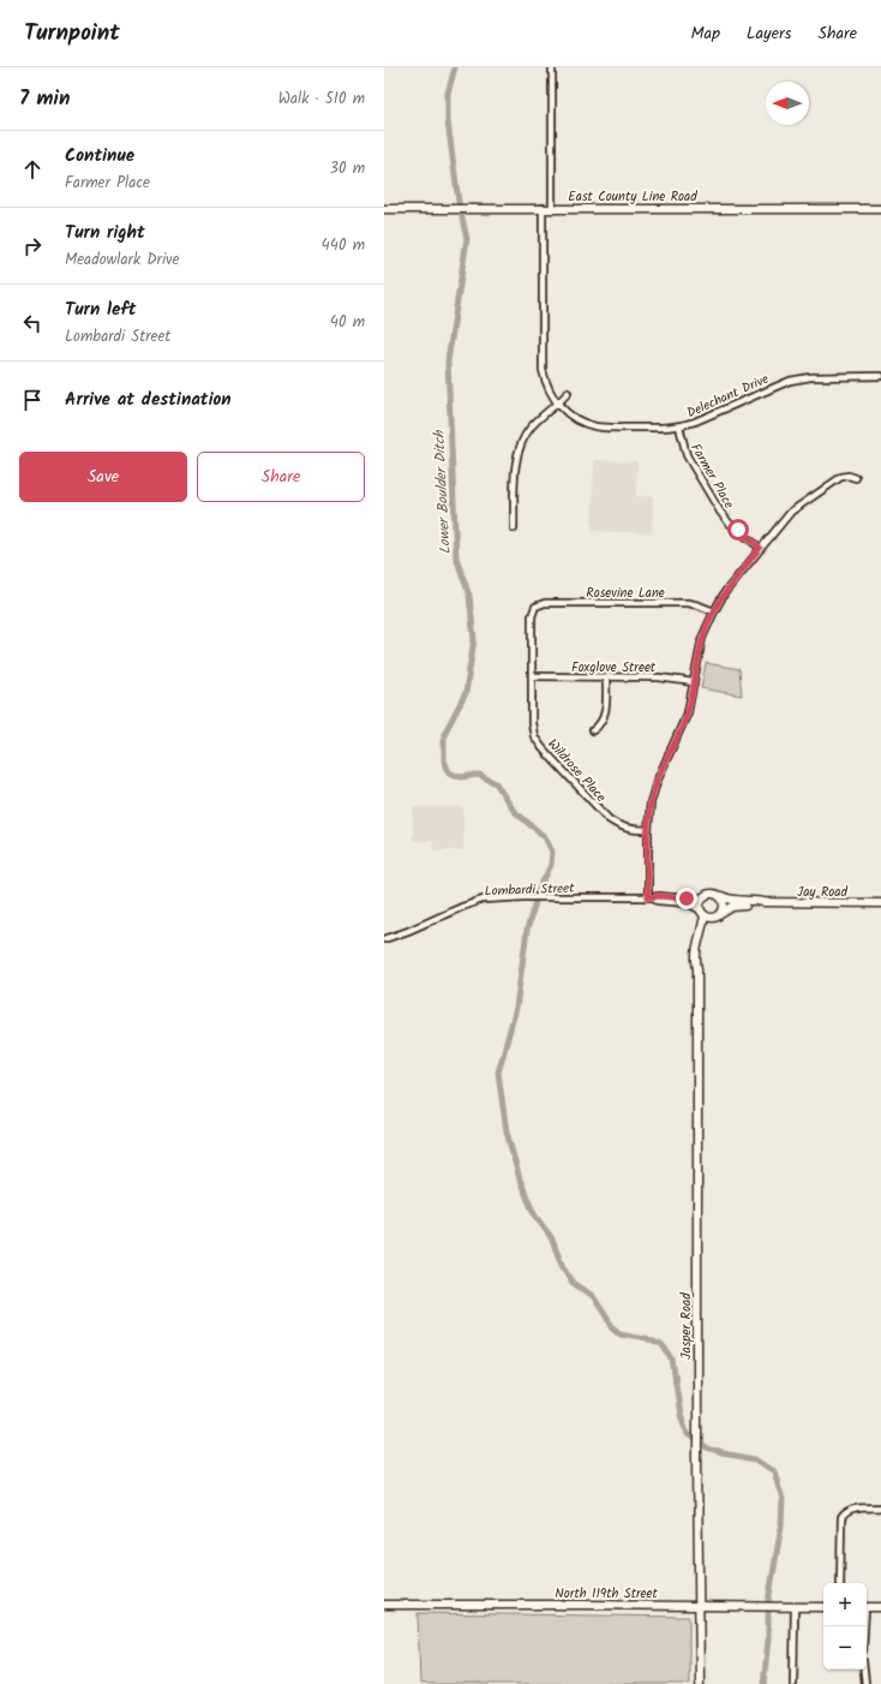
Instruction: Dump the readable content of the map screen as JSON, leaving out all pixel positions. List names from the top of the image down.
{
  "streets": {
    "street": [
      "East County Line Road",
      "Delechant Drive",
      "Farmer Place",
      "Rosevine Lane",
      "Foxglove Street",
      "Wildrose Place",
      "Lombardi Street",
      "Jay Road",
      "Jasper Road",
      "North 119th Street"
    ]
  },
  "crossings": [
    ["East County Line Road", "Delechant Drive"],
    ["Delechant Drive", "Farmer Place"],
    ["Rosevine Lane", "Wildrose Place"],
    ["Foxglove Street", "Wildrose Place"],
    ["Lombardi Street", "Jay Road"],
    ["Lombardi Street", "Jasper Road"],
    ["Jay Road", "Jasper Road"],
    ["Jasper Road", "North 119th Street"]
  ],
  "water": ["Lower Boulder Ditch"],
  "north": "left",
  "page": {
    "header": "Turnpoint",
    "nav": ["Map", "Layers", "Share"],
    "heading": ["7 min", "Walk · 510 m"],
    "list": [
      ["Continue", "Farmer Place", "30 m"],
      ["Turn right", "Meadowlark Drive", "440 m"],
      ["Turn left", "Lombardi Street", "40 m"],
      "Arrive at destination"
    ],
    "buttons": ["Save", "Share"],
    "map_buttons": ["+", "−"]
  }
}
